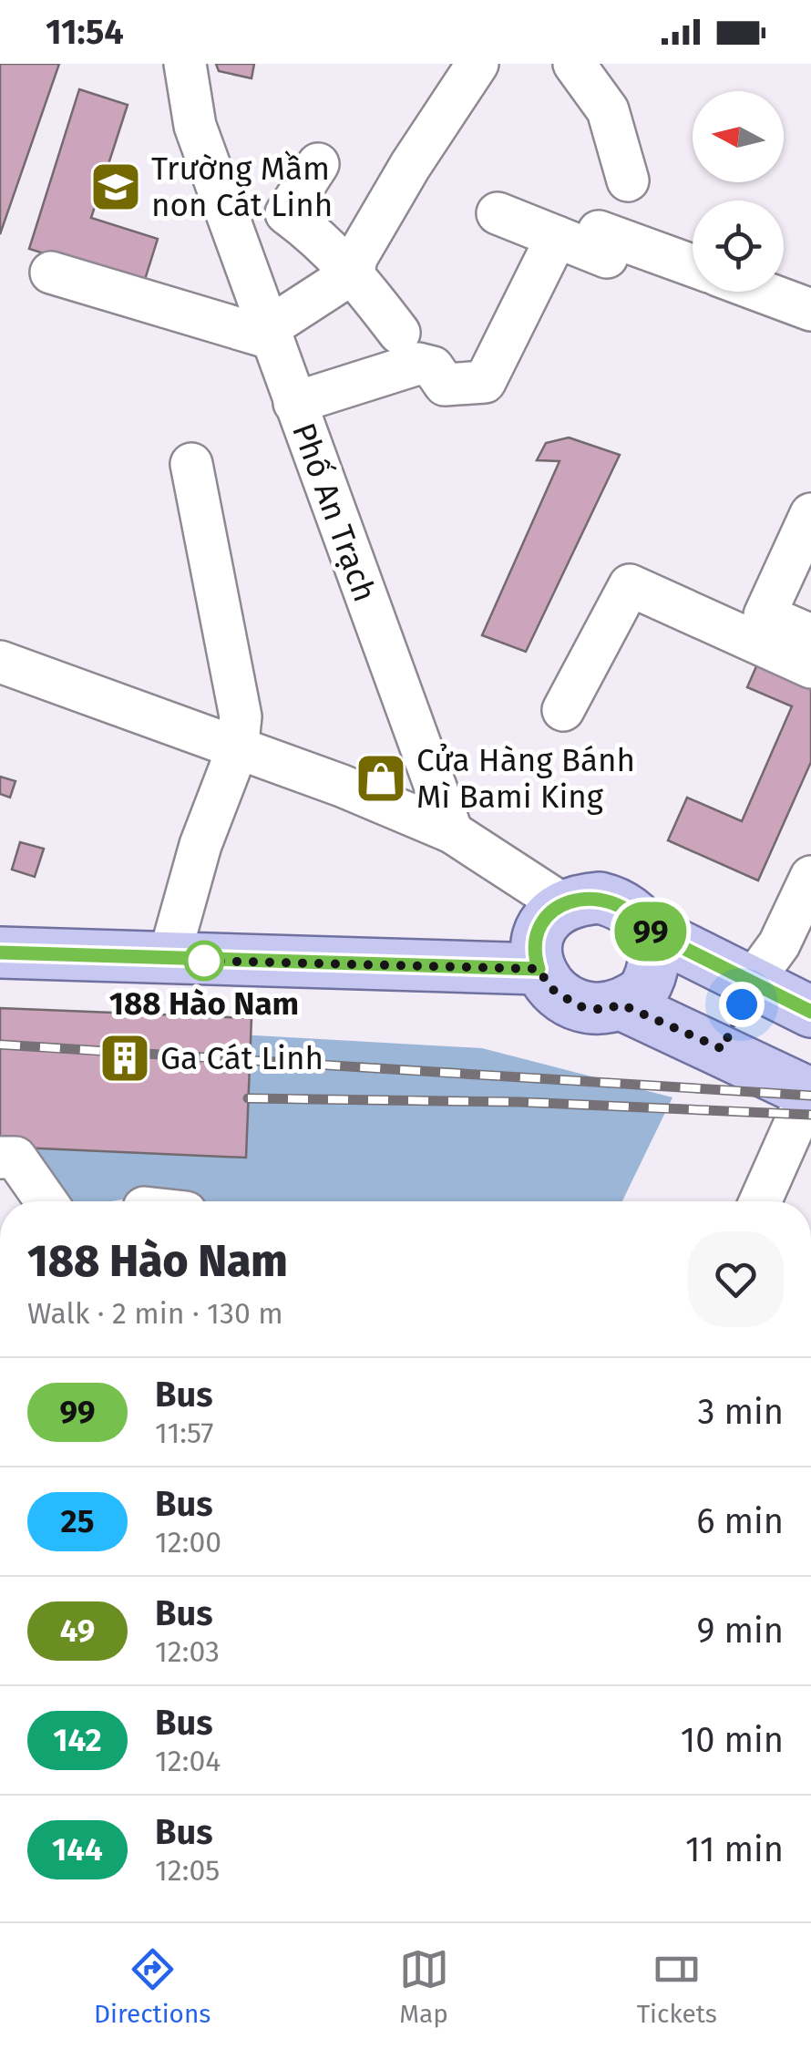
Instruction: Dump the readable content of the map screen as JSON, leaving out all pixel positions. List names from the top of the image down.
{
  "streets": {
    "street": ["Phố An Trạch"]
  },
  "places": {
    "school or university": ["Trường Mầm non Cát Linh"],
    "shop": ["Cửa Hàng Bánh Mì Bami King"],
    "other": ["188 Hào Nam"],
    "building": ["Ga Cát Linh"]
  },
  "lines": ["bus line 99"],
  "north": "left",
  "page": {
    "status": "11:54",
    "on_map": "99",
    "heading": ["188 Hào Nam", "Walk · 2 min · 130 m"],
    "list": [
      {
        "mark": "99",
        "name": "Bus",
        "note": "11:57",
        "value": "3 min"
      },
      {
        "mark": "25",
        "name": "Bus",
        "note": "12:00",
        "value": "6 min"
      },
      {
        "mark": "49",
        "name": "Bus",
        "note": "12:03",
        "value": "9 min"
      },
      {
        "mark": "142",
        "name": "Bus",
        "note": "12:04",
        "value": "10 min"
      },
      {
        "mark": "144",
        "name": "Bus",
        "note": "12:05",
        "value": "11 min"
      }
    ],
    "tabs": ["Directions", "Map", "Tickets"]
  }
}
